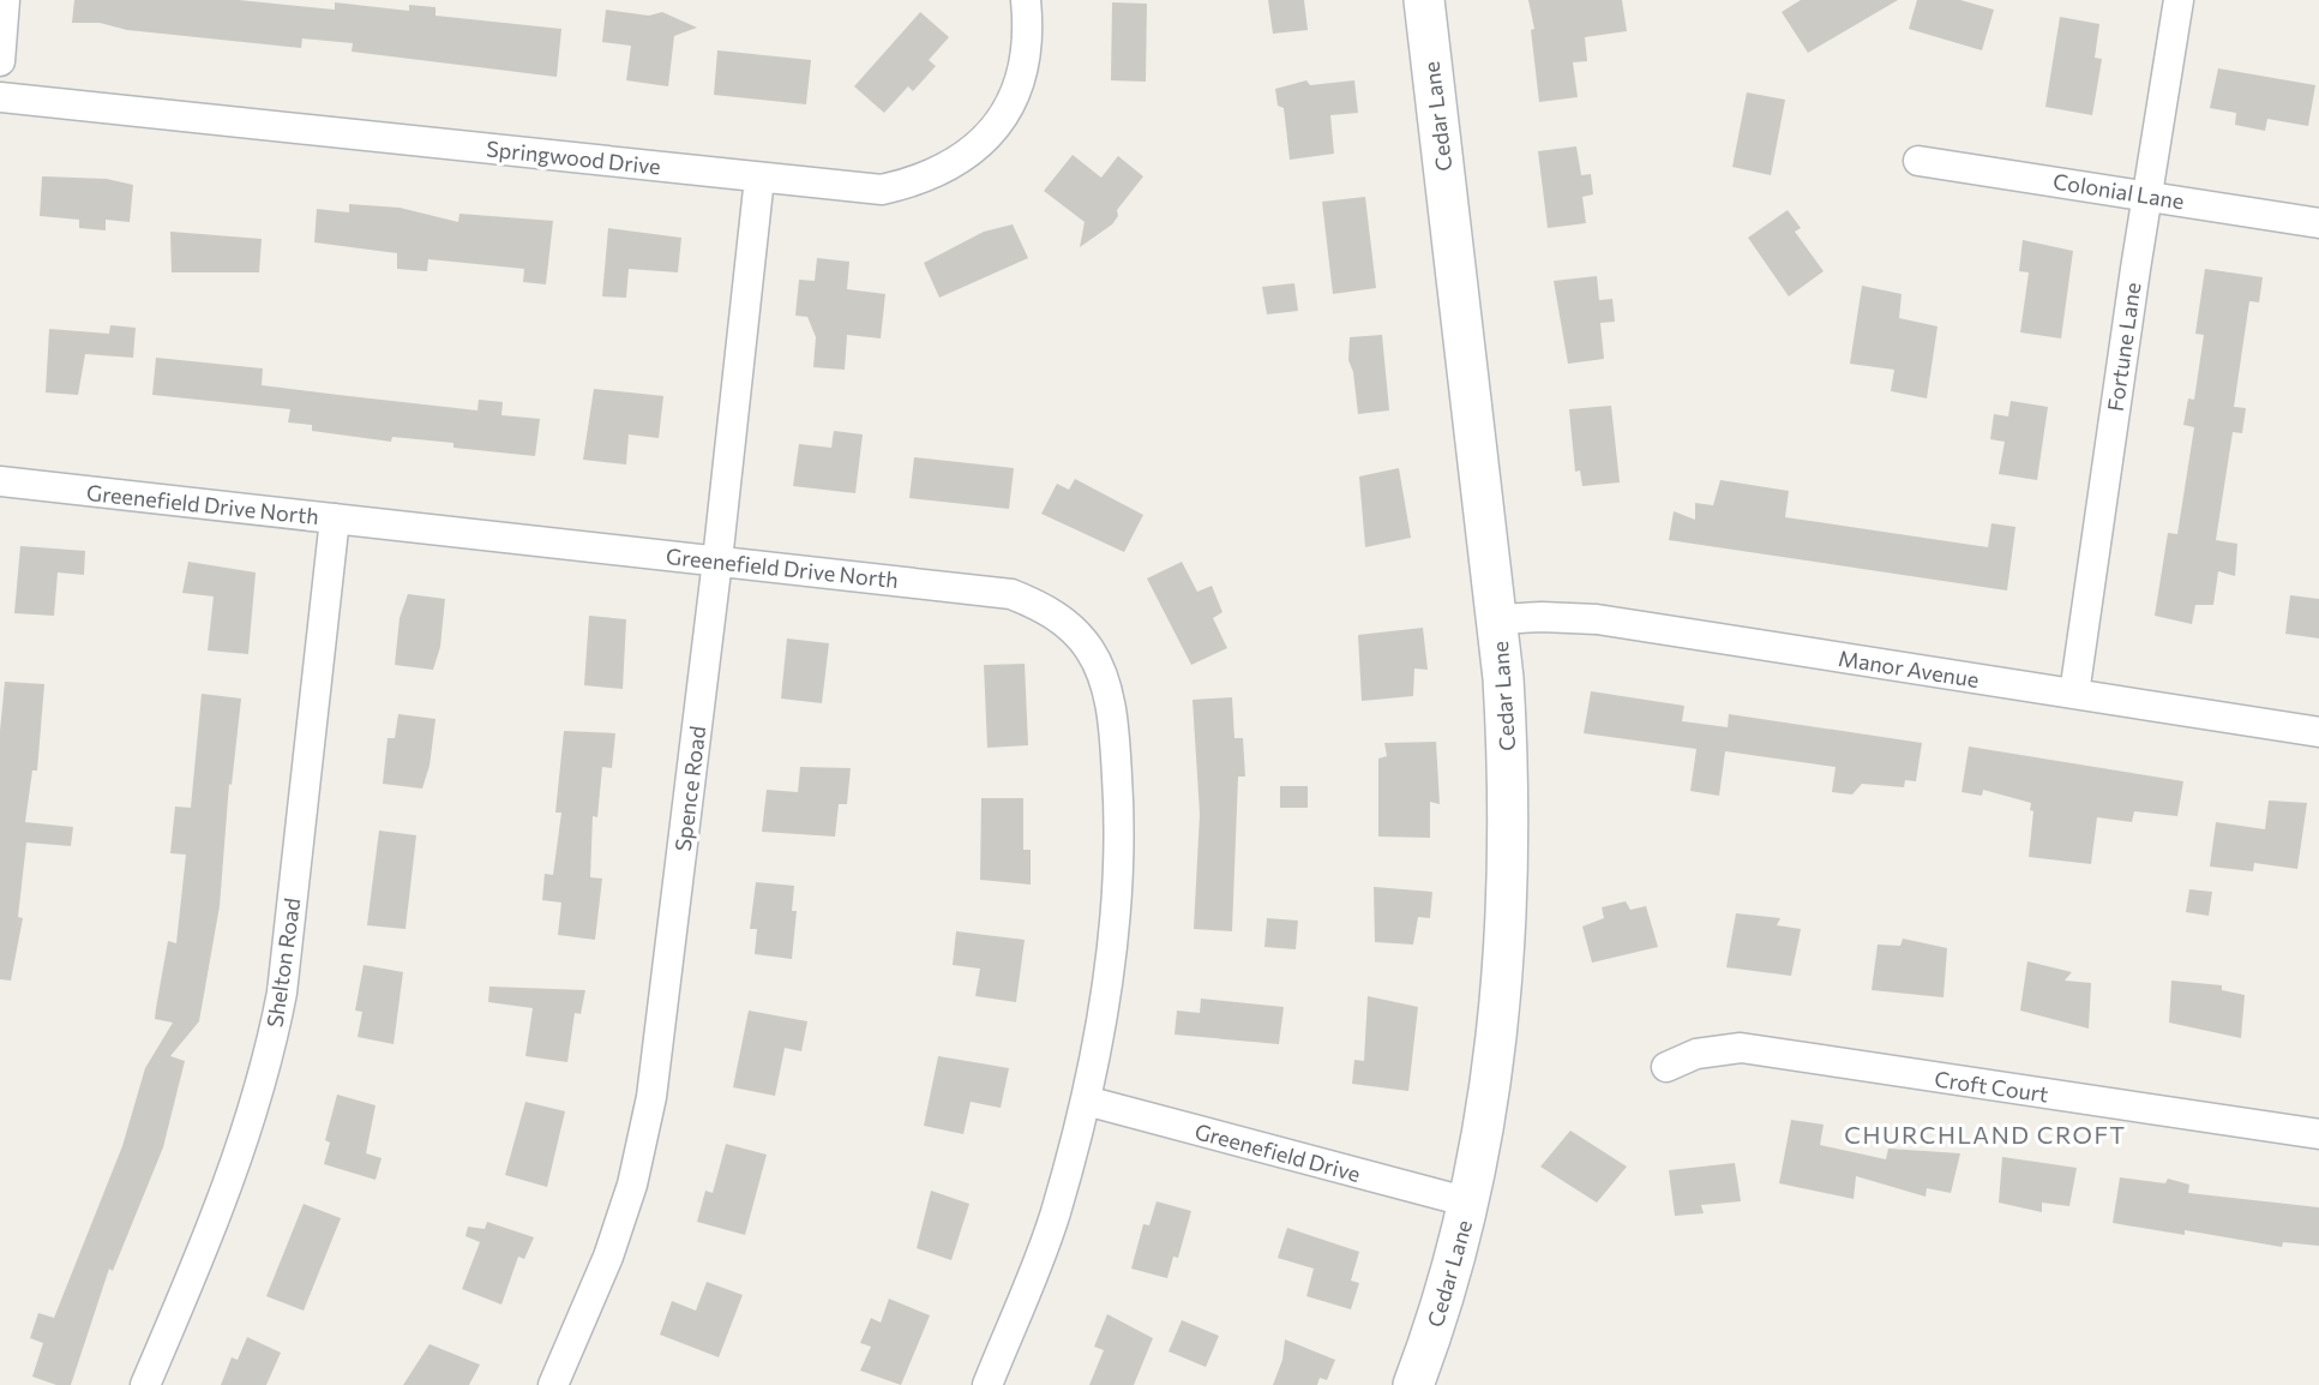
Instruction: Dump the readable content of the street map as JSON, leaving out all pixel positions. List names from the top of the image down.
{
  "streets": {
    "main road": ["Cedar Lane"],
    "street": [
      "Springwood Drive",
      "Colonial Lane",
      "Fortune Lane",
      "Greenefield Drive North",
      "Manor Avenue",
      "Spence Road",
      "Shelton Road",
      "Croft Court",
      "Greenefield Drive"
    ]
  },
  "crossings": [
    ["Cedar Lane", "Manor Avenue"],
    ["Cedar Lane", "Greenefield Drive"],
    ["Springwood Drive", "Spence Road"],
    ["Colonial Lane", "Fortune Lane"],
    ["Fortune Lane", "Manor Avenue"],
    ["Greenefield Drive North", "Spence Road"],
    ["Greenefield Drive North", "Shelton Road"],
    ["Greenefield Drive North", "Greenefield Drive"]
  ],
  "districts": ["CHURCHLAND CROFT"]
}
